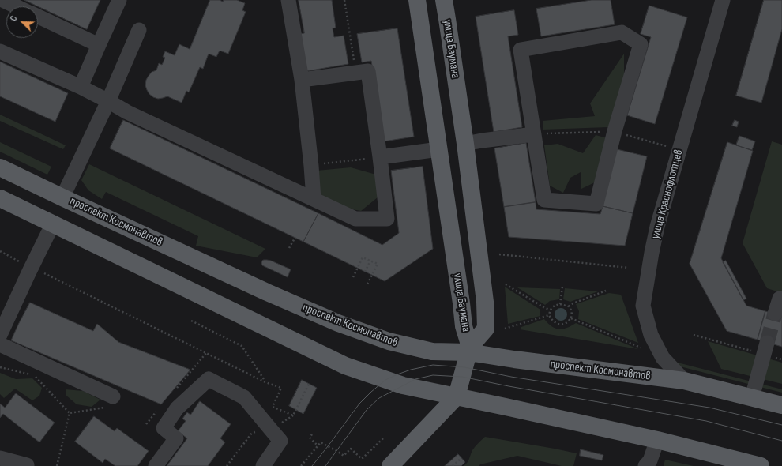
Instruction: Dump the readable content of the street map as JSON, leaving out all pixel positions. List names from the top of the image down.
{
  "streets": {
    "main road": ["улица Баумана", "проспект Космонавтов"],
    "street": ["улица Краснофлотцев"]
  },
  "crossings": [
    ["улица Баумана", "проспект Космонавтов"],
    ["улица Краснофлотцев", "проспект Космонавтов"]
  ],
  "north": "top left"
}
